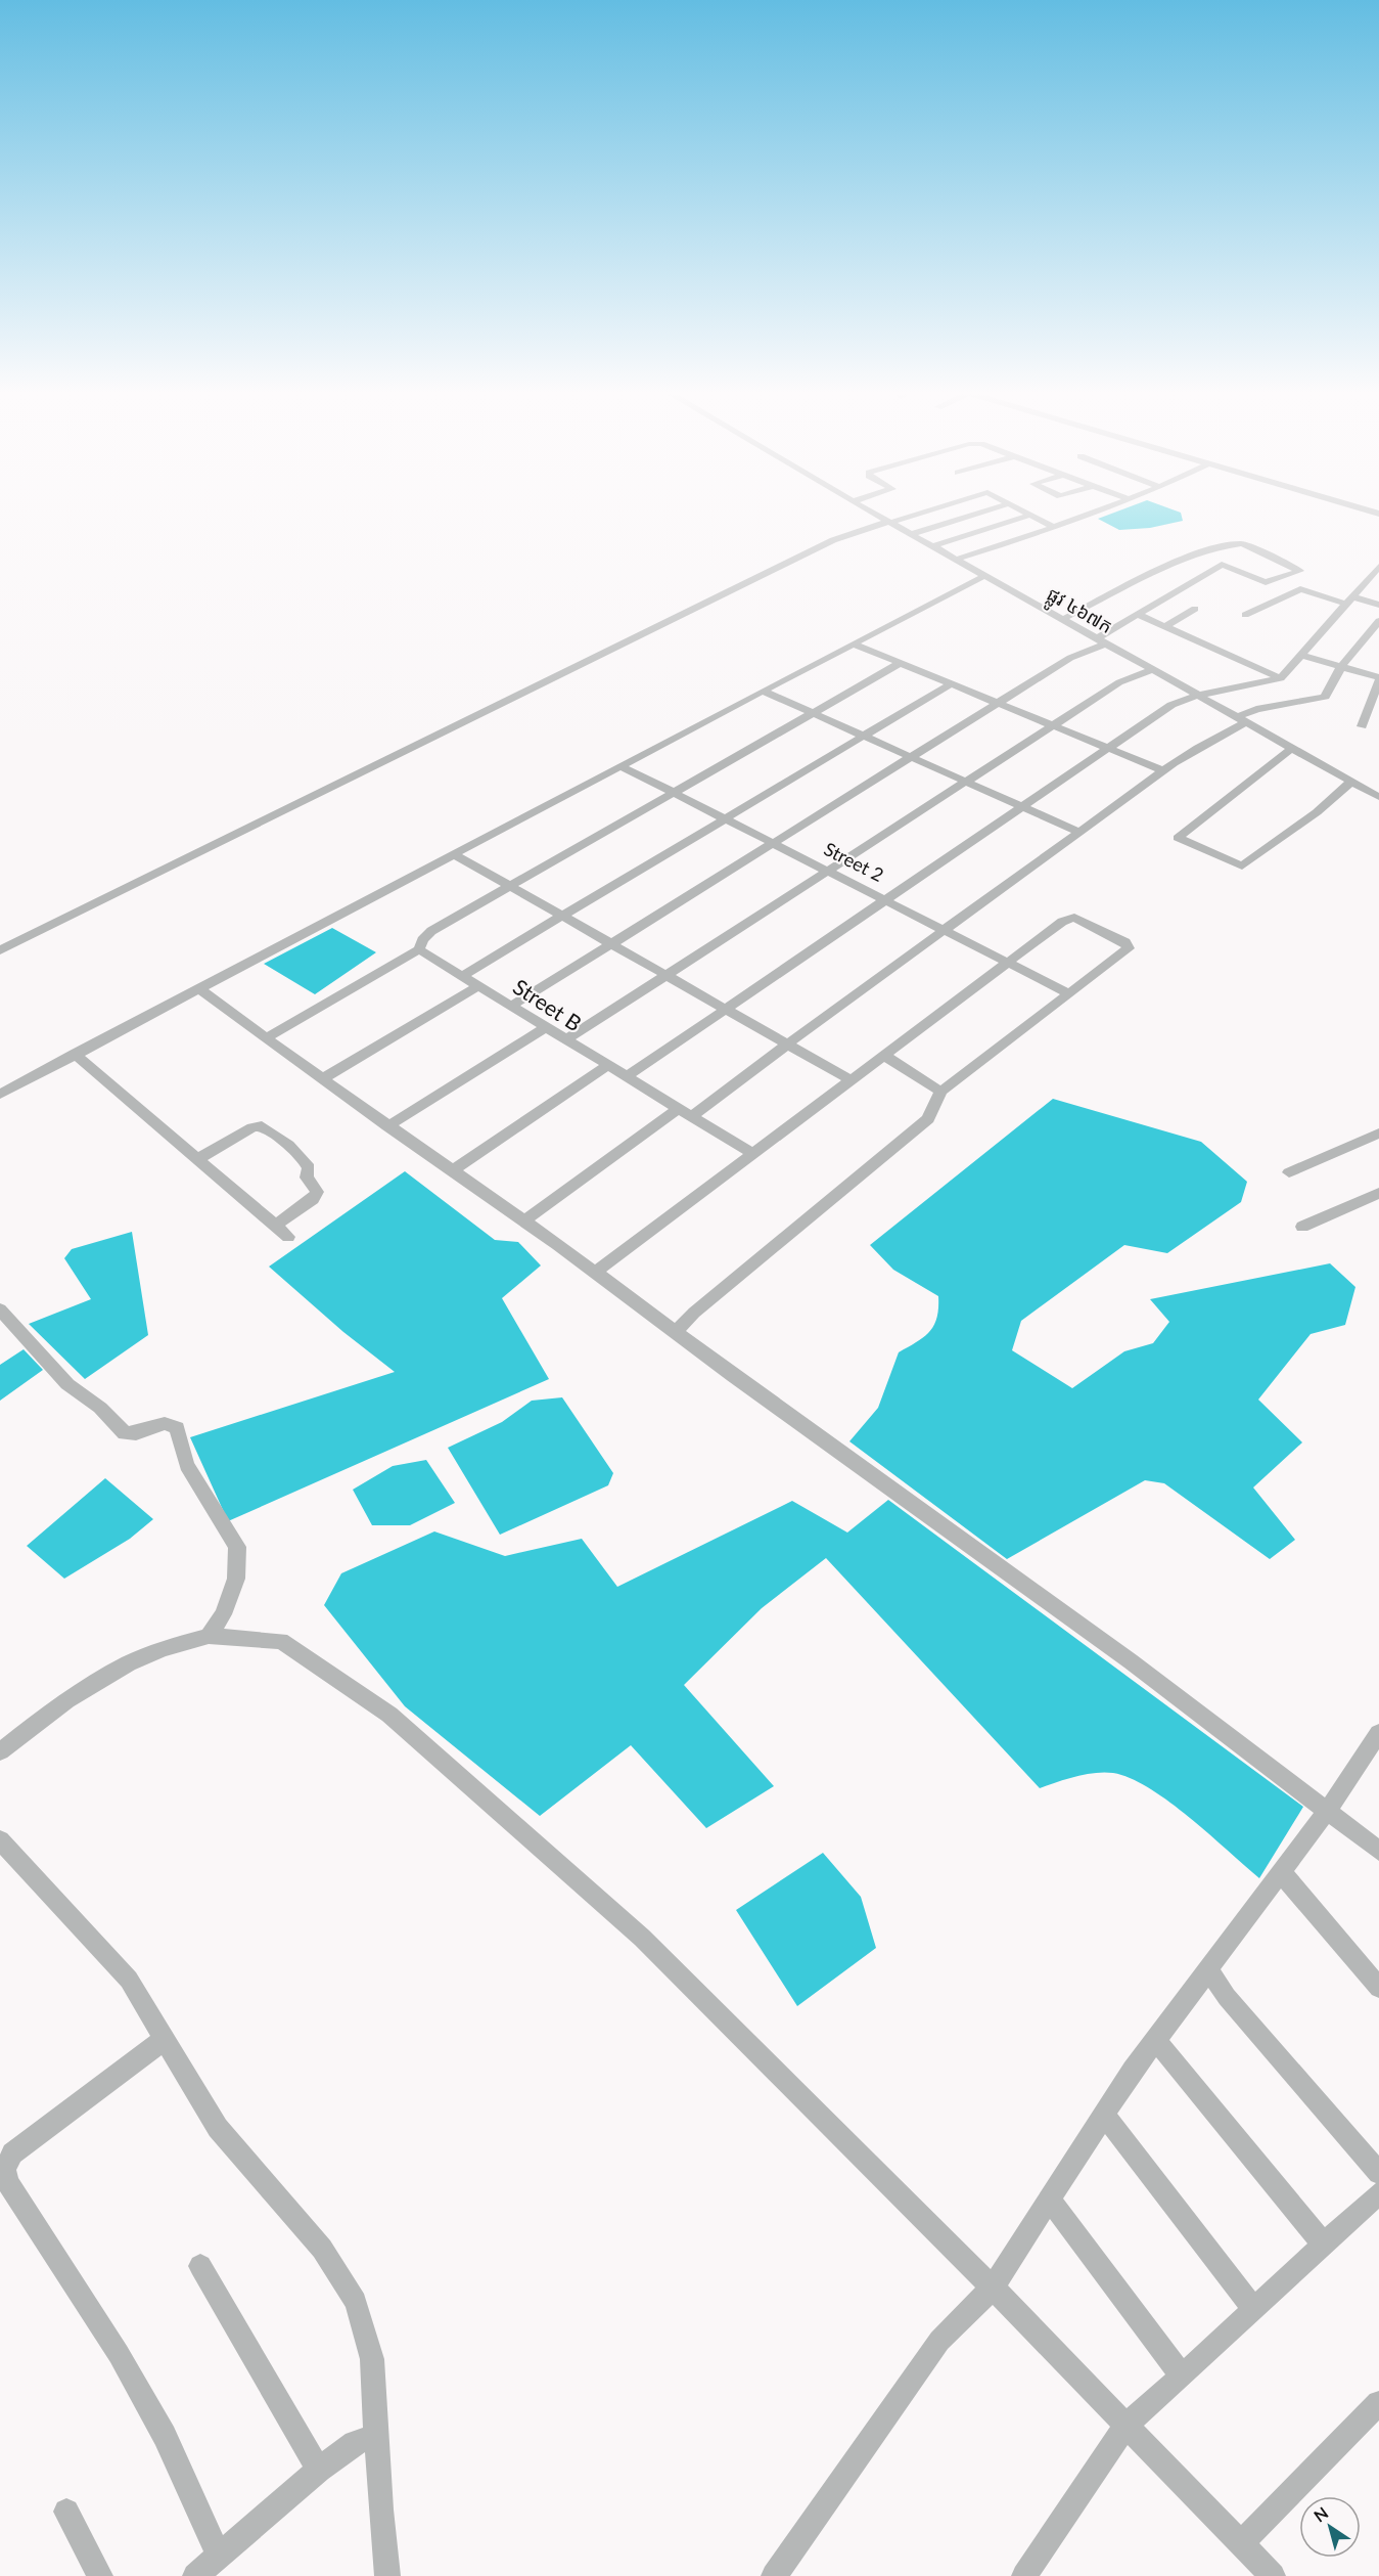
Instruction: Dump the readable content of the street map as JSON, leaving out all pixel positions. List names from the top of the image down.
{
  "streets": {
    "street": ["ផ្លូវ ៤៦៧ក", "Street 2", "Street B"]
  },
  "north": "top left"
}
